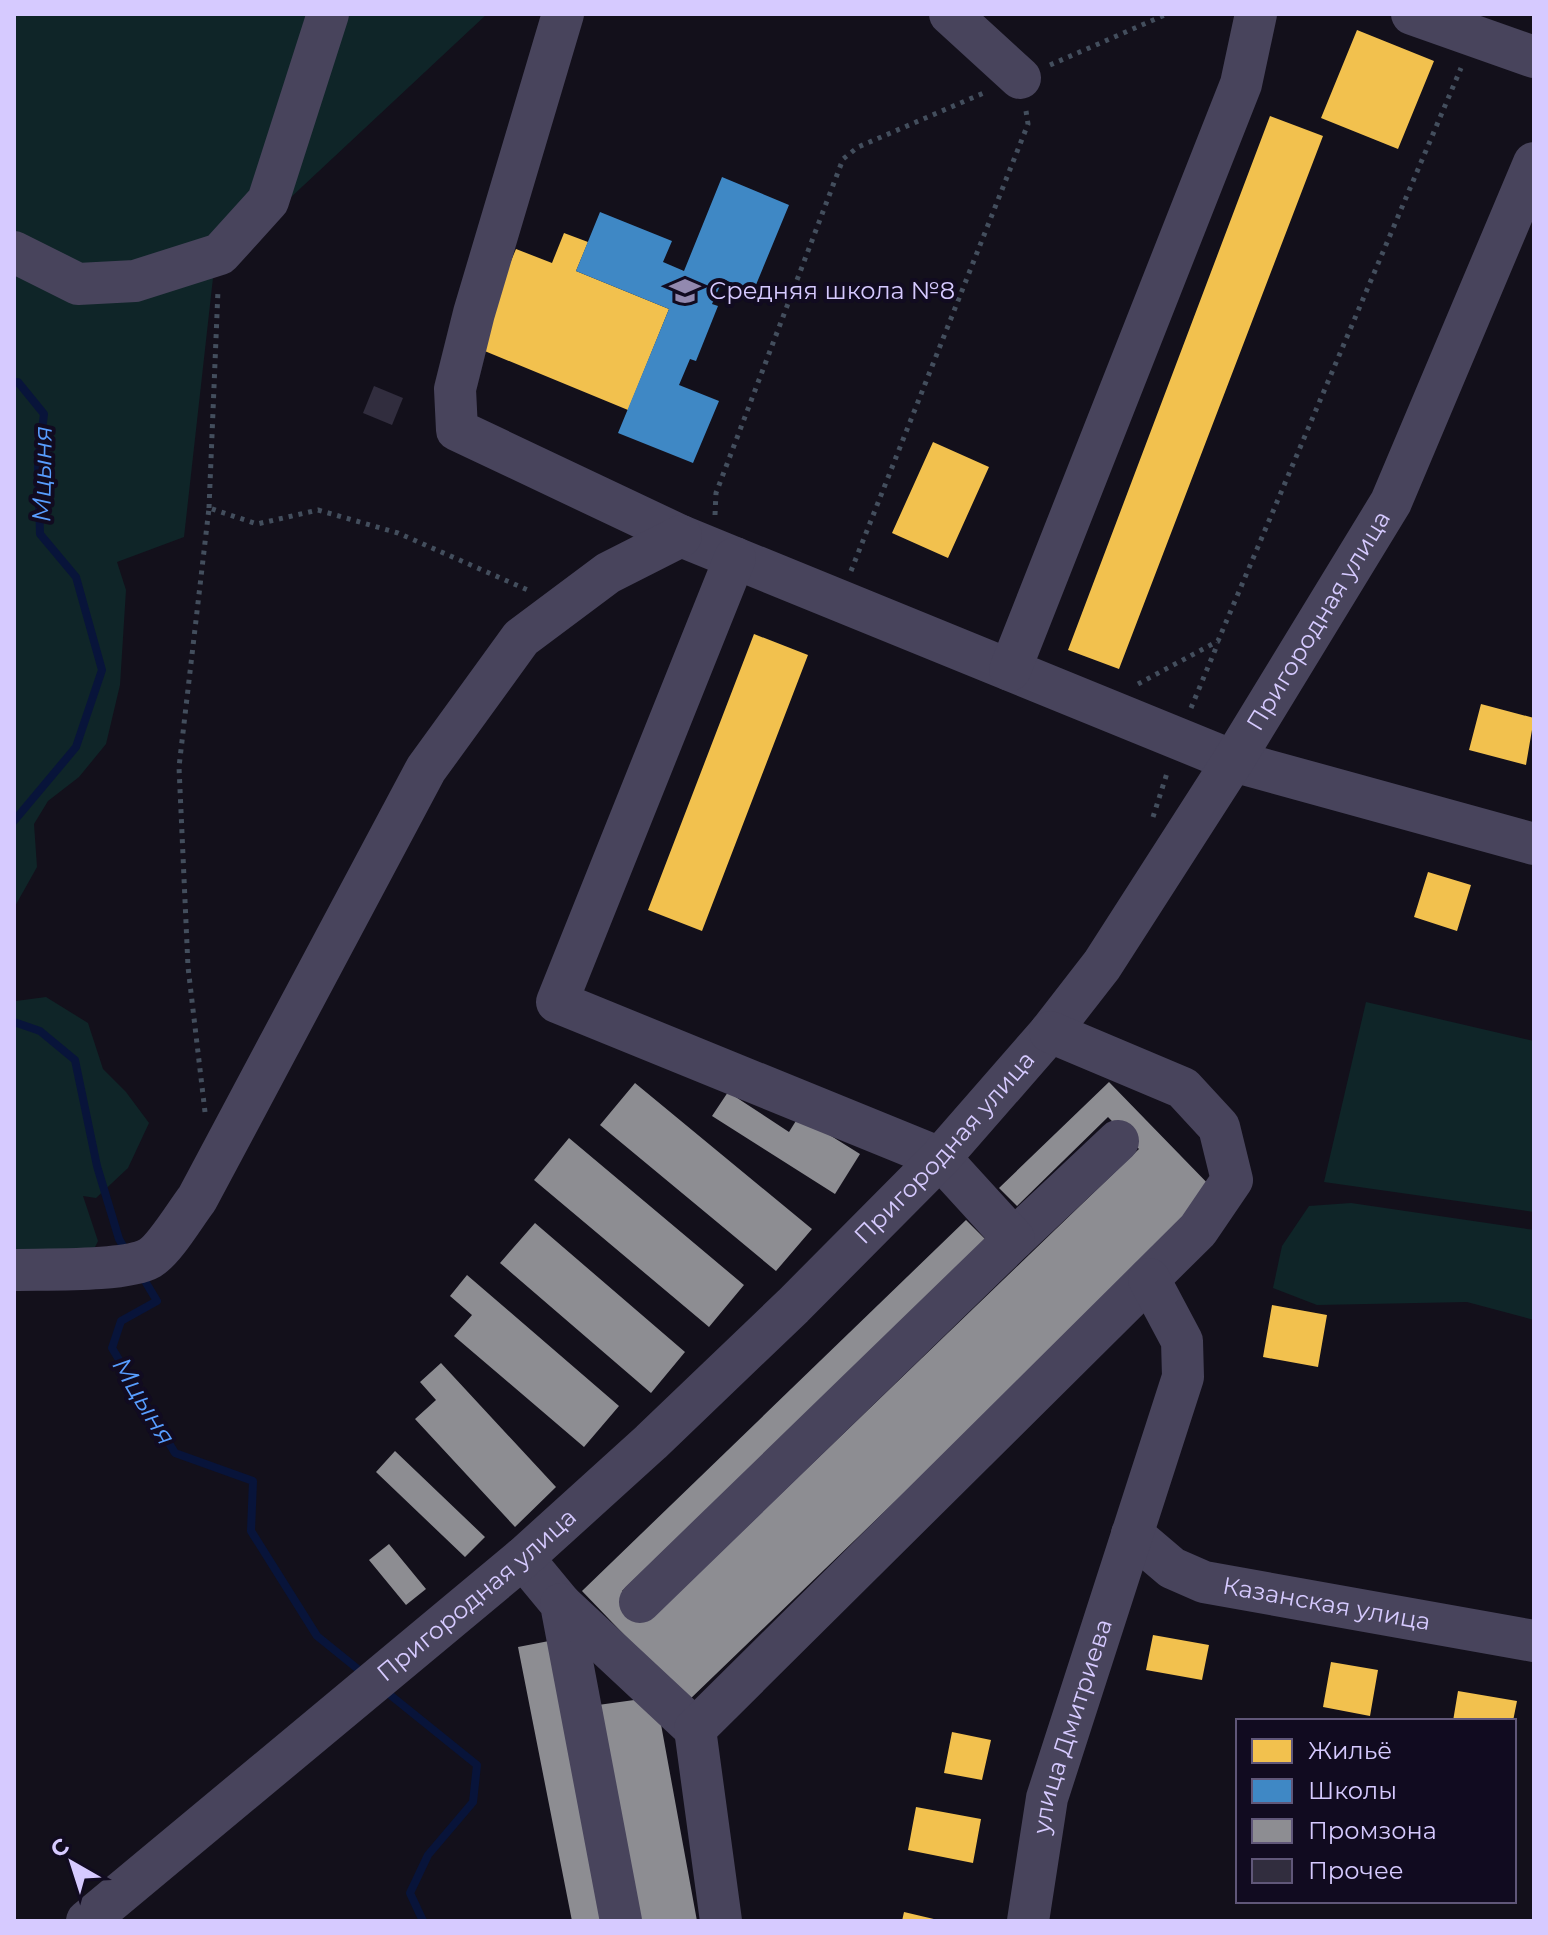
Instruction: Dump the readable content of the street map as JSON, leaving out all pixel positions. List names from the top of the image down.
{
  "streets": {
    "street": ["Пригородная улица", "Казанская улица", "улица Дмитриева"]
  },
  "crossings": [
    ["Казанская улица", "улица Дмитриева"]
  ],
  "water": ["Мцыня"],
  "places": {
    "school or university": ["Средняя школа №8"]
  },
  "legend": [
    "Жильё",
    "Школы",
    "Промзона",
    "Прочее"
  ],
  "north": "top left"
}
